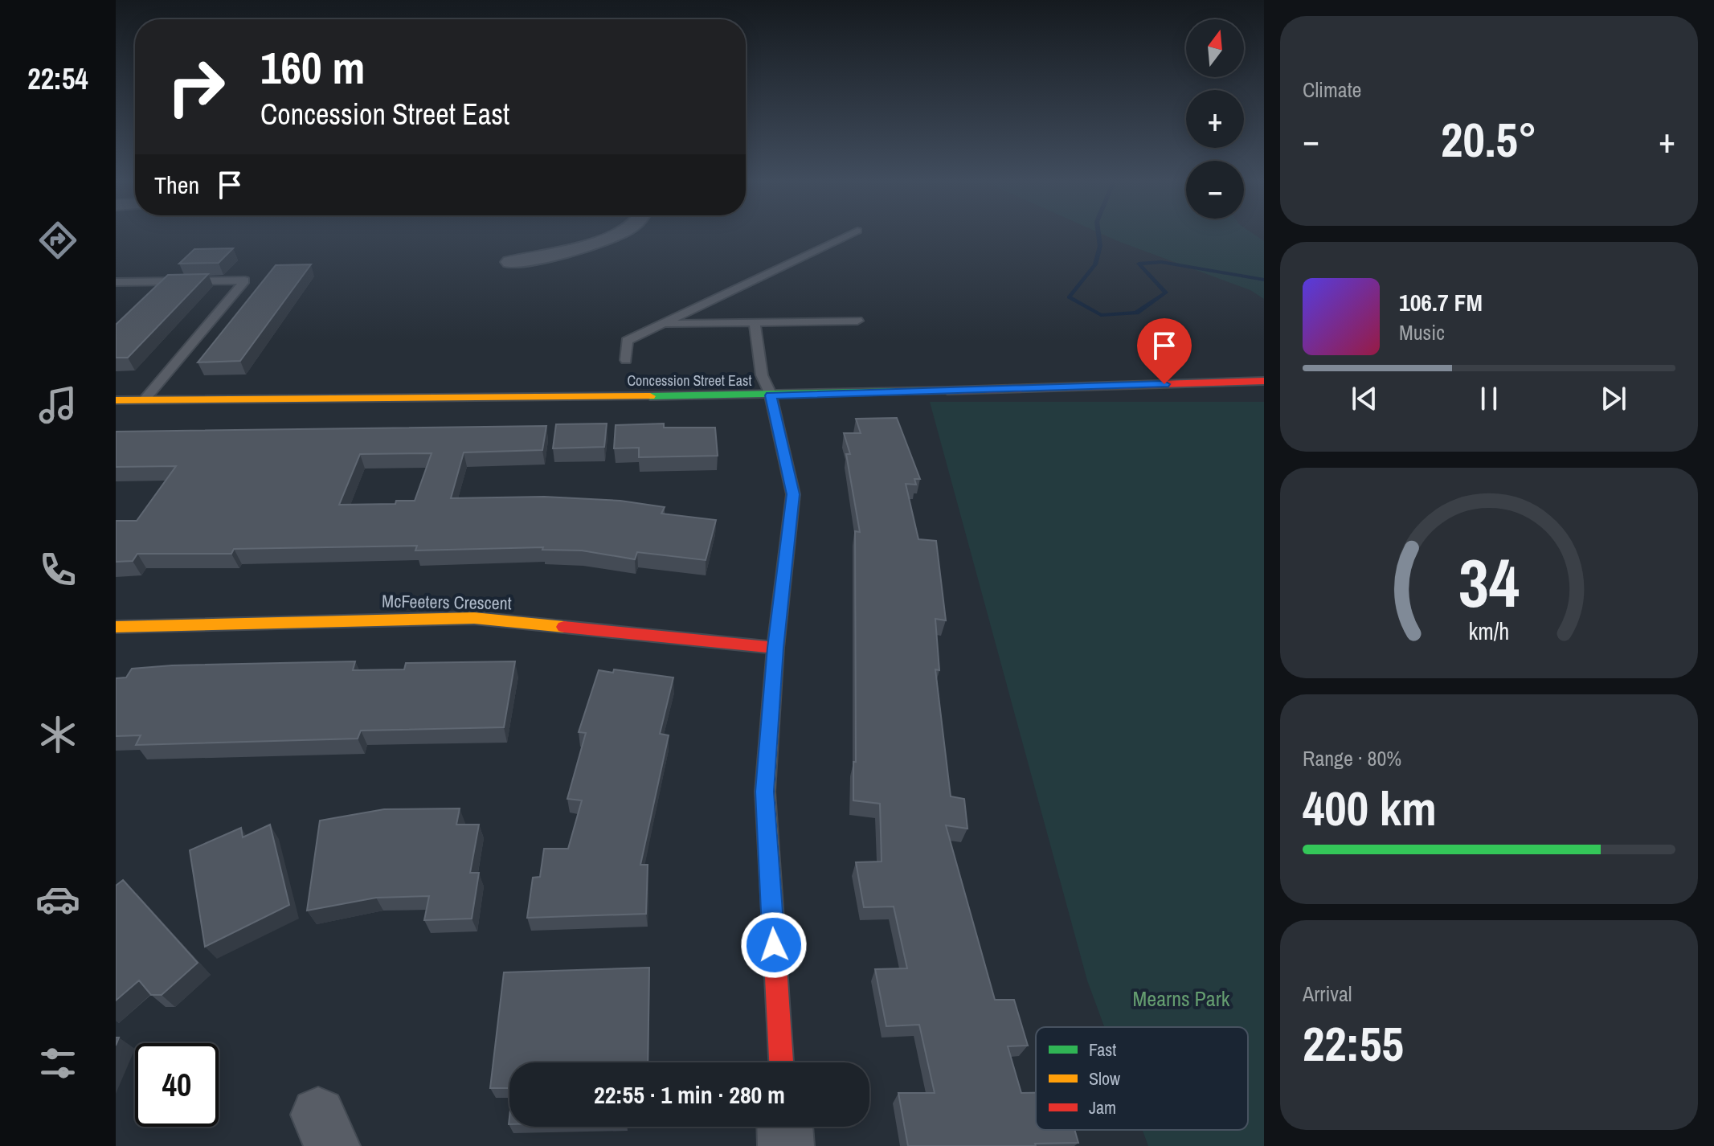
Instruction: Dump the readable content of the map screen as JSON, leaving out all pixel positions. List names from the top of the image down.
{
  "streets": {
    "street": ["Concession Street East", "McFeeters Crescent"]
  },
  "parks": ["Mearns Park"],
  "legend": ["Fast", "Slow", "Jam"],
  "north": "top",
  "page": {
    "tabs": "22:54",
    "tile": [
      "Climate",
      ["Range · 80%", "400 km"],
      ["Arrival", "22:55"]
    ],
    "map_buttons": ["+", "−"],
    "turn": ["160 m", "Concession Street East"],
    "heat": ["−", "20.5°", "+"],
    "then": "Then",
    "song": ["106.7 FM", "Music"],
    "limit": "40",
    "trip": "22:55 · 1 min · 280 m",
    "gauge": ["34", "km/h"]
  }
}
